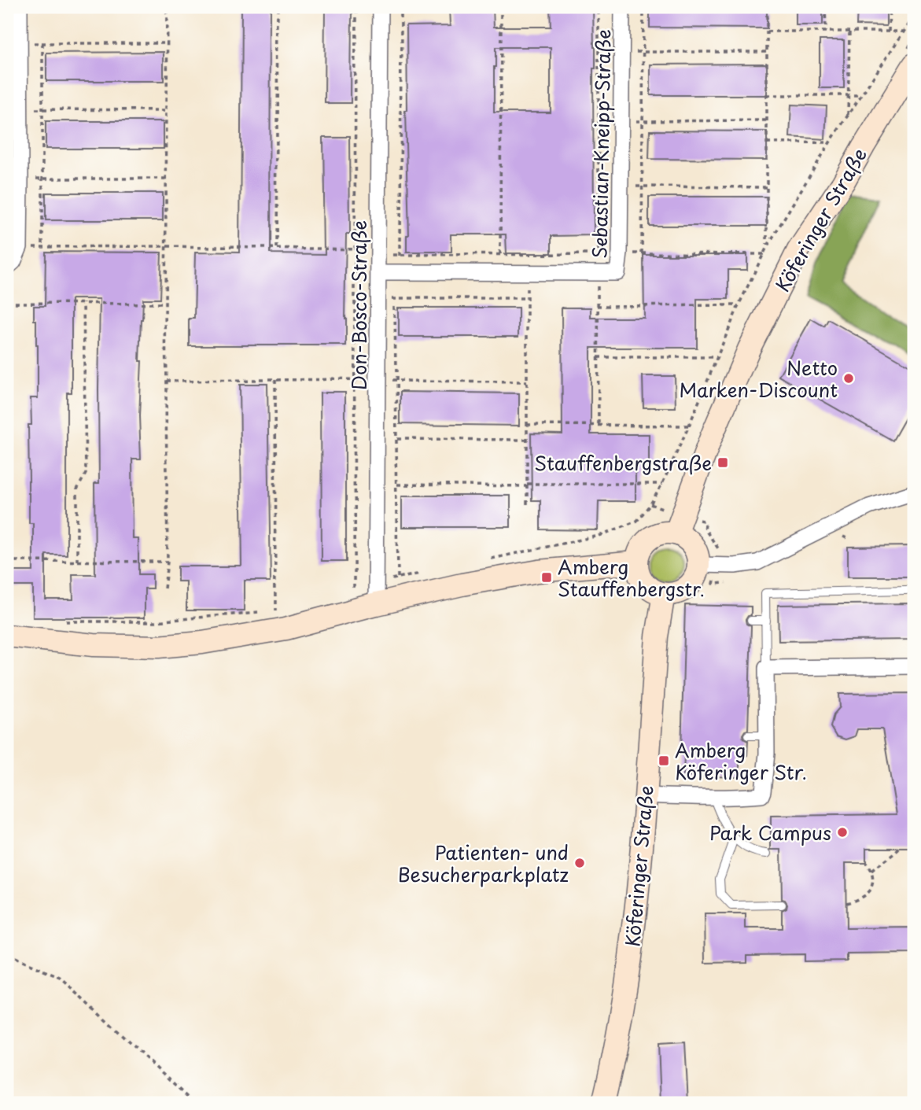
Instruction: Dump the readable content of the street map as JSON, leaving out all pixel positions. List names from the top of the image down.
{
  "streets": {
    "street": ["Sebastian-Kneipp-Straße", "Köferinger Straße", "Don-Bosco-Straße"]
  },
  "crossings": [
    ["Sebastian-Kneipp-Straße", "Don-Bosco-Straße"]
  ],
  "places": {
    "other": ["Netto Marken-Discount", "Park Campus", "Patienten- und Besucherparkplatz"],
    "transit": ["Stauffenbergstraße", "Amberg Stauffenbergstr.", "Amberg Köferinger Str."]
  }
}
